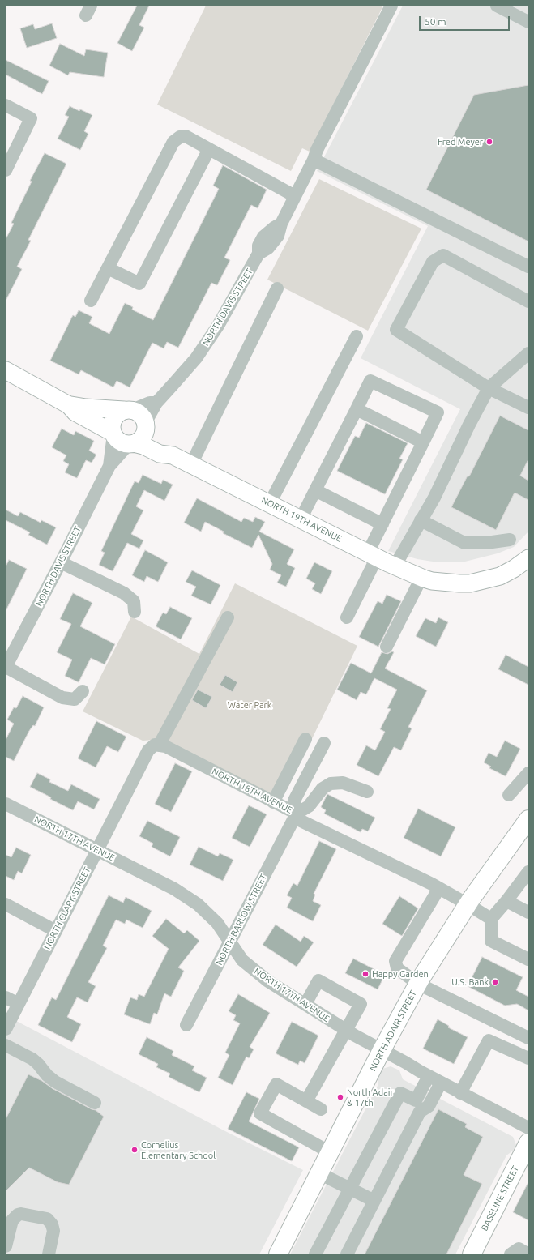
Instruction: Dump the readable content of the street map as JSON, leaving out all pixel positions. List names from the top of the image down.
{
  "streets": {
    "highway": ["NORTH ADAIR STREET", "BASELINE STREET"],
    "main road": ["NORTH 19TH AVENUE"],
    "street": [
      "NORTH DAVIS STREET",
      "NORTH 18TH AVENUE",
      "NORTH 17TH AVENUE",
      "NORTH CLARK STREET",
      "NORTH BARLOW STREET"
    ]
  },
  "crossings": [
    ["NORTH DAVIS STREET", "NORTH 19TH AVENUE"],
    ["NORTH 18TH AVENUE", "NORTH CLARK STREET"],
    ["NORTH 18TH AVENUE", "NORTH BARLOW STREET"],
    ["NORTH 17TH AVENUE", "NORTH CLARK STREET"],
    ["NORTH 17TH AVENUE", "NORTH BARLOW STREET"],
    ["NORTH 17TH AVENUE", "NORTH ADAIR STREET"]
  ],
  "parks": ["Water Park"],
  "places": [
    "Fred Meyer",
    "Happy Garden",
    "U.S. Bank",
    "North Adair & 17th",
    "Cornelius Elementary School"
  ],
  "scale_bar": "50 m"
}
